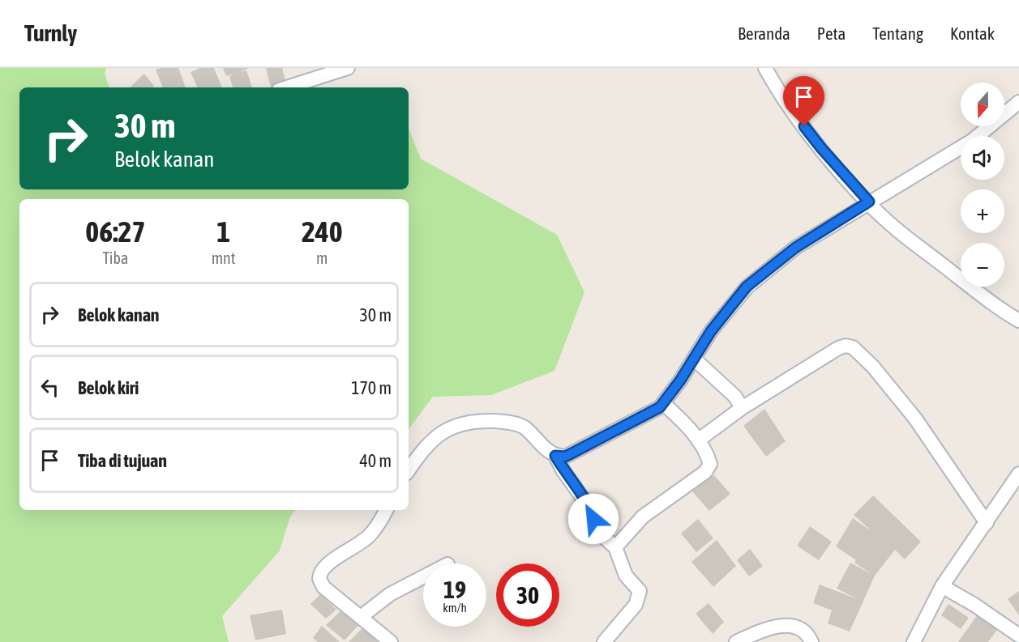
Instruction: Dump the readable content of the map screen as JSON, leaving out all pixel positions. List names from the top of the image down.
{
  "north": "bottom",
  "page": {
    "header": "Turnly",
    "nav": [
      "Beranda",
      "Peta",
      "Tentang",
      "Kontak"
    ],
    "map_buttons": ["+", "−"],
    "turn": ["30 m", "Belok kanan"],
    "eta": [
      "06:27",
      "Tiba",
      "1",
      "mnt",
      "240",
      "m"
    ],
    "list": [
      {
        "name": "Belok kanan",
        "value": "30 m"
      },
      {
        "name": "Belok kiri",
        "value": "170 m"
      },
      {
        "name": "Tiba di tujuan",
        "value": "40 m"
      }
    ],
    "speed": "19 km/h",
    "limit": "30"
  }
}
